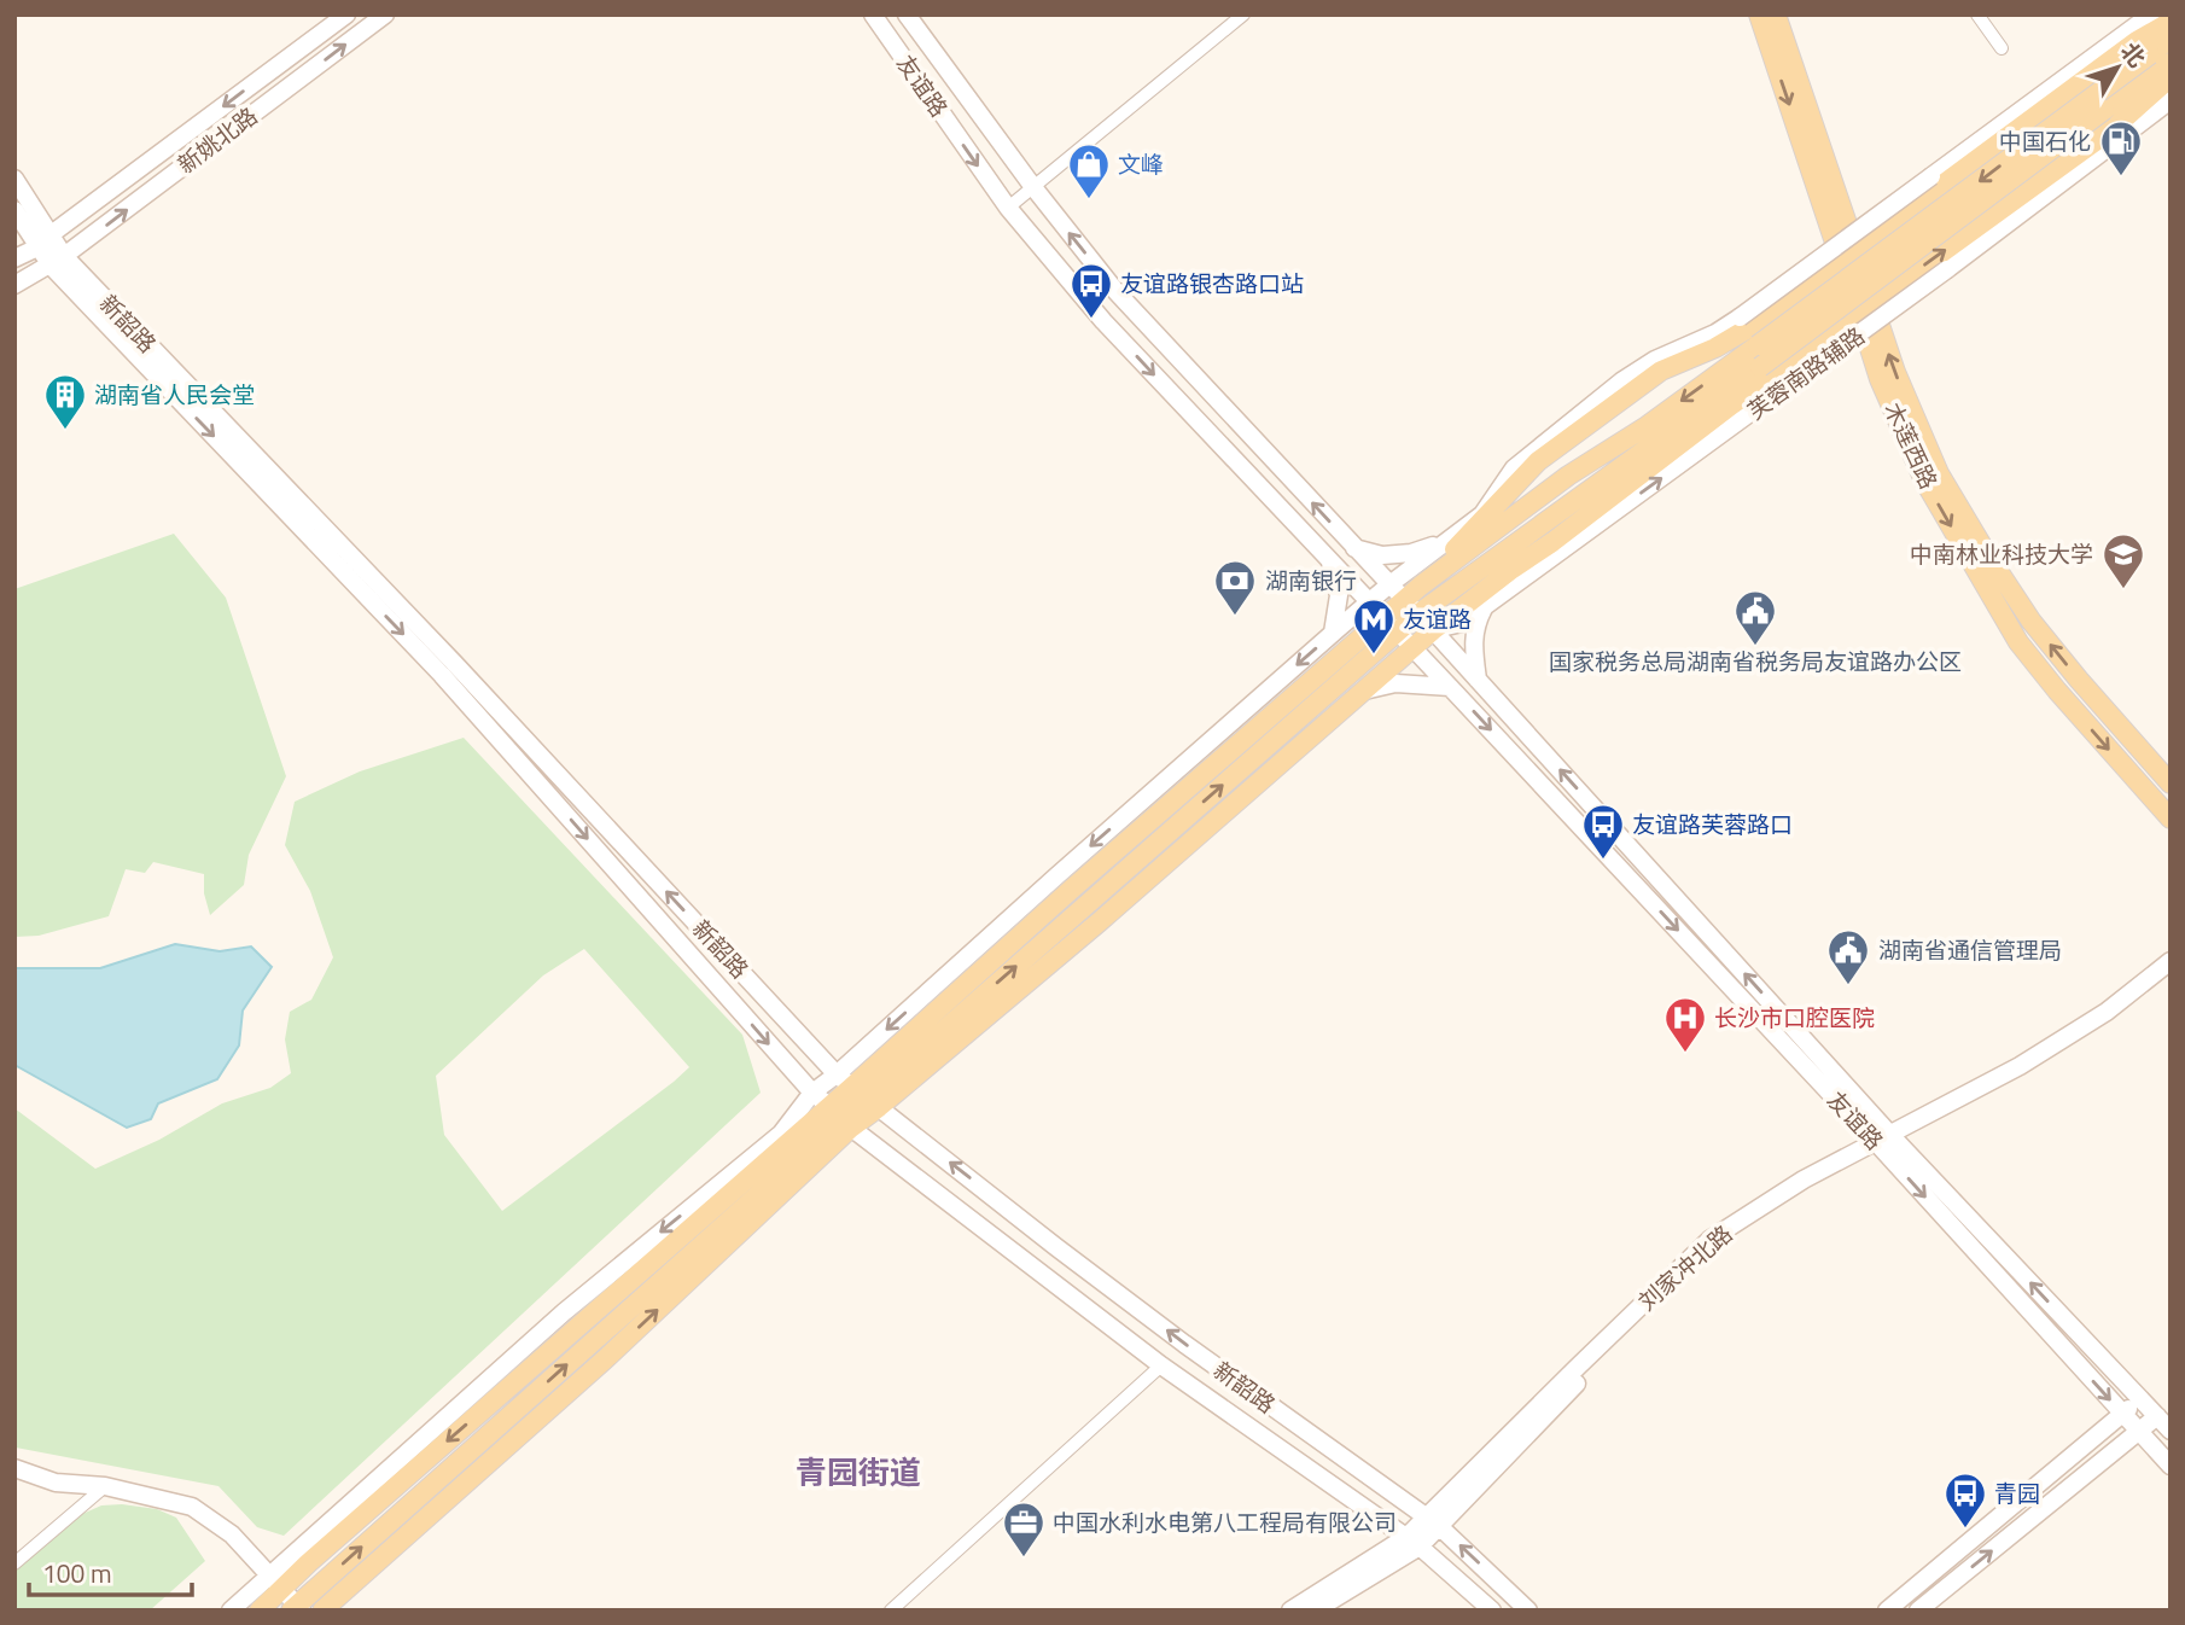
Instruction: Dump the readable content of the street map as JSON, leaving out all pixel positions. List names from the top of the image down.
{
  "streets": {
    "main road": [
      "友谊路",
      "新姚北路",
      "新韶路",
      "芙蓉南路辅路",
      "木莲西路",
      "刘家冲北路"
    ]
  },
  "crossings": [
    ["友谊路", "芙蓉南路辅路"],
    ["友谊路", "刘家冲北路"],
    ["新姚北路", "新韶路"],
    ["新韶路", "刘家冲北路"]
  ],
  "districts": ["青园街道"],
  "places": {
    "fuel station": ["中国石化"],
    "shop": ["文峰"],
    "bus stop": ["友谊路银杏路口站", "友谊路芙蓉路口", "青园"],
    "building": ["湖南省人民会堂"],
    "school or university": ["中南林业科技大学"],
    "bank": ["湖南银行"],
    "public building": ["国家税务总局湖南省税务局友谊路办公区", "湖南省通信管理局"],
    "metro station": ["友谊路"],
    "hospital": ["长沙市口腔医院"],
    "office": ["中国水利水电第八工程局有限公司"]
  },
  "scale_bar": "100 m",
  "north": "top right"
}
